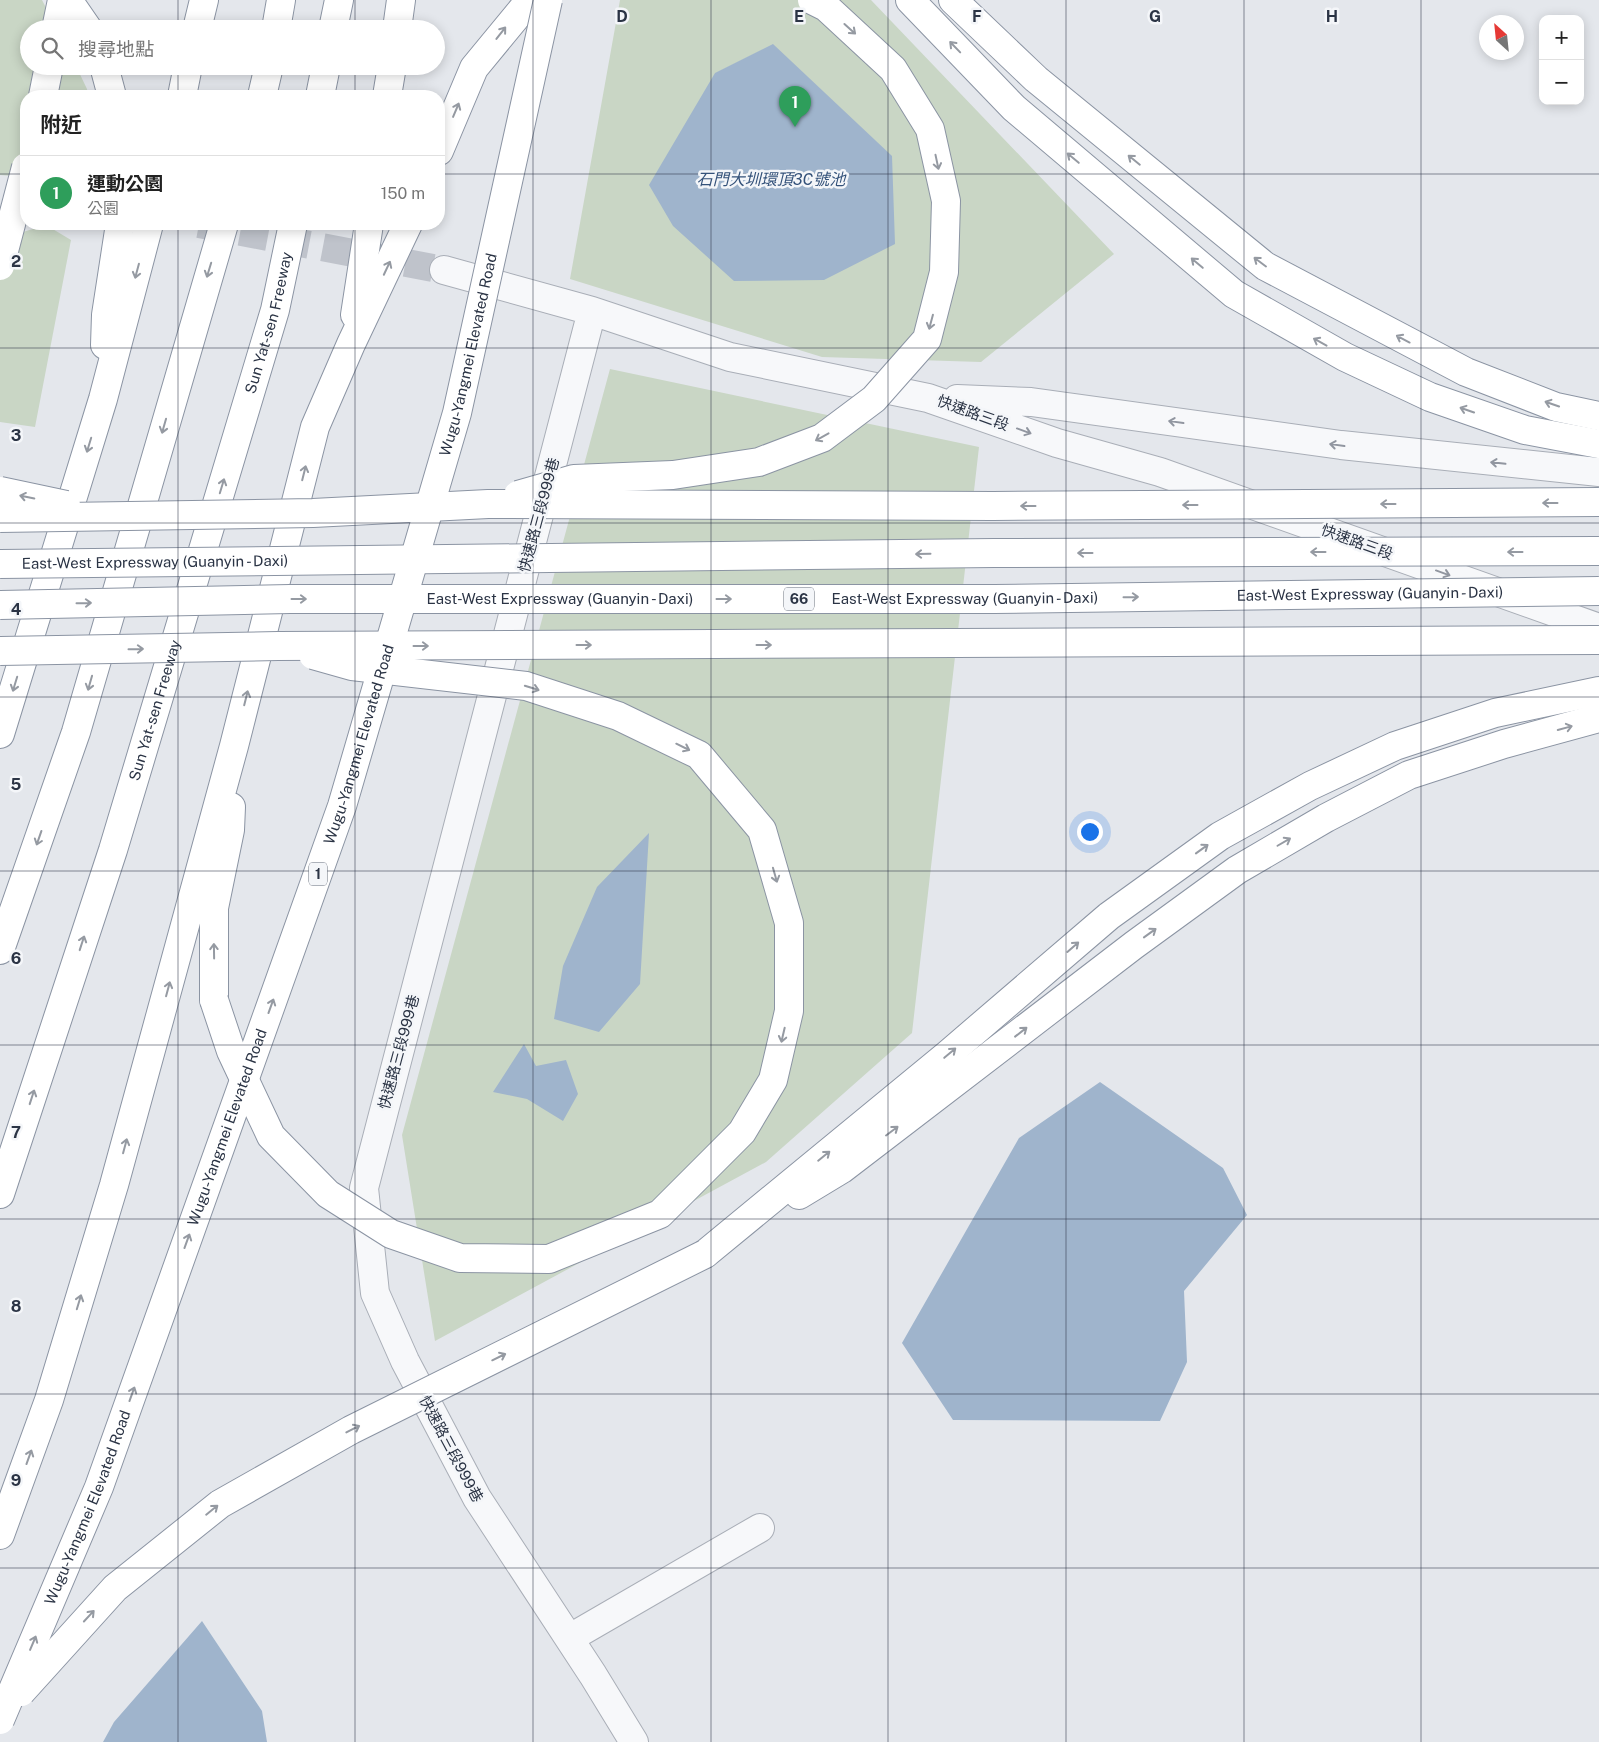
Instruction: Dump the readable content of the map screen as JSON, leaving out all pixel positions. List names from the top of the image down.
{
  "streets": {
    "highway": [
      "Sun Yat-sen Freeway",
      "Wugu-Yangmei Elevated Road",
      "East-West Expressway (Guanyin - Daxi)",
      "66",
      "1"
    ],
    "street": ["快速路三段", "快速路三段999巷"]
  },
  "water": ["石門大圳環頂3C號池"],
  "north": "top left",
  "page": {
    "map_buttons": ["+", "−"],
    "search": "搜尋地點",
    "pins": "1",
    "heading": "附近",
    "list": [
      {
        "mark": "1",
        "name": "運動公園",
        "note": "公園",
        "value": "150 m"
      }
    ]
  },
  "grid": {
    "columns": [
      "D",
      "E",
      "F",
      "G",
      "H"
    ],
    "rows": [
      "2",
      "3",
      "4",
      "5",
      "6",
      "7",
      "8",
      "9"
    ]
  }
}
